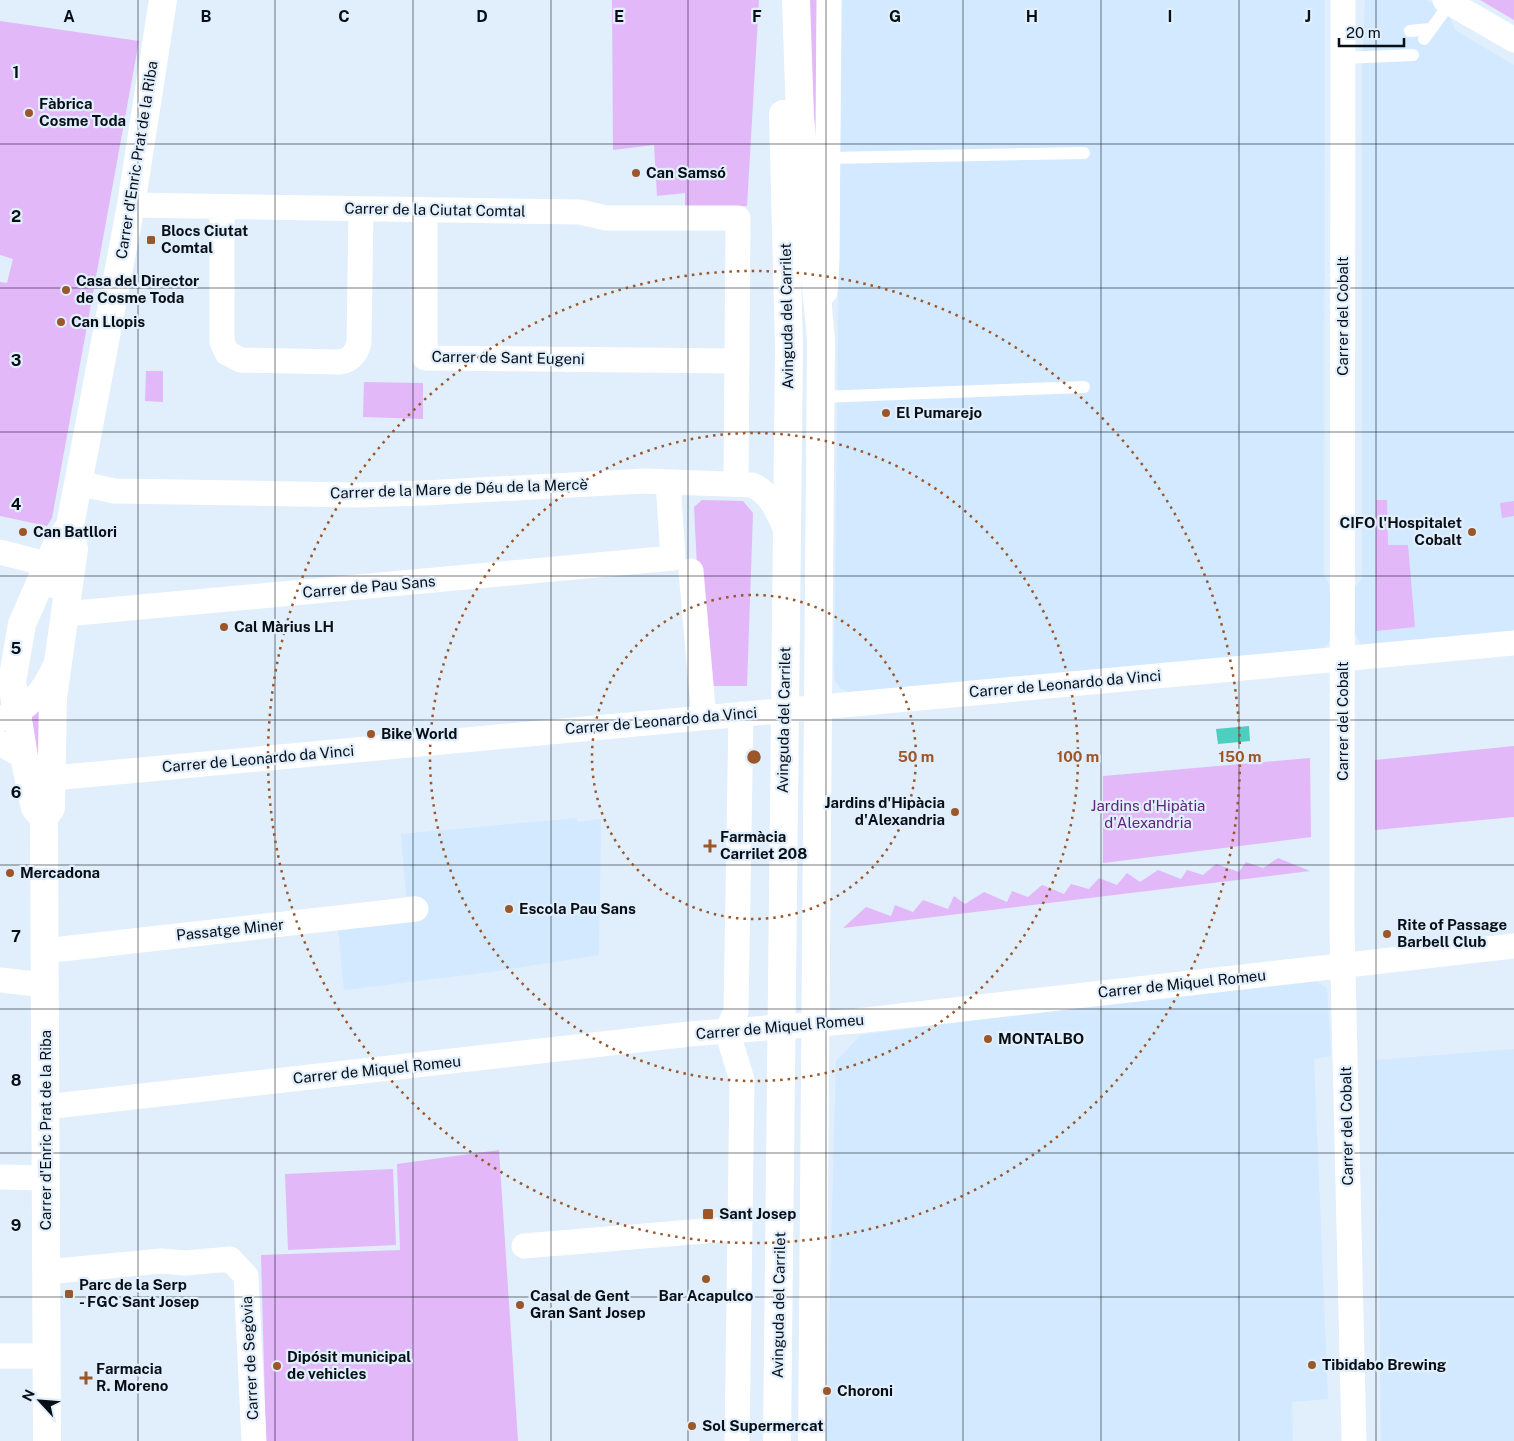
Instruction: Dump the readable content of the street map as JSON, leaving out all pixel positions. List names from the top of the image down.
{
  "streets": {
    "main road": ["Carrer d'Enric Prat de la Riba", "Avinguda del Carrilet"],
    "street": [
      "Carrer de la Ciutat Comtal",
      "Carrer del Cobalt",
      "Carrer de Sant Eugeni",
      "Carrer de la Mare de Déu de la Mercè",
      "Carrer de Pau Sans",
      "Carrer de Leonardo da Vinci",
      "Passatge Miner",
      "Carrer de Miquel Romeu",
      "Carrer de Segòvia"
    ]
  },
  "crossings": [
    ["Carrer d'Enric Prat de la Riba", "Carrer de la Ciutat Comtal"],
    ["Carrer d'Enric Prat de la Riba", "Carrer de la Mare de Déu de la Mercè"],
    ["Carrer d'Enric Prat de la Riba", "Carrer de Pau Sans"],
    ["Carrer d'Enric Prat de la Riba", "Carrer de Leonardo da Vinci"],
    ["Carrer d'Enric Prat de la Riba", "Passatge Miner"],
    ["Carrer d'Enric Prat de la Riba", "Carrer de Miquel Romeu"],
    ["Carrer d'Enric Prat de la Riba", "Carrer de Segòvia"],
    ["Carrer de la Ciutat Comtal", "Carrer de Sant Eugeni"],
    ["Avinguda del Carrilet", "Carrer de la Mare de Déu de la Mercè"],
    ["Avinguda del Carrilet", "Carrer de Leonardo da Vinci"],
    ["Avinguda del Carrilet", "Carrer de Miquel Romeu"],
    ["Carrer del Cobalt", "Carrer de Leonardo da Vinci"],
    ["Carrer del Cobalt", "Carrer de Miquel Romeu"]
  ],
  "parks": ["Jardins d'Hipàtia d'Alexandria"],
  "places": {
    "other": [
      "Fàbrica Cosme Toda",
      "Can Samsó",
      "Casa del Director de Cosme Toda",
      "Can Llopis",
      "El Pumarejo",
      "Can Batllori",
      "CIFO l'Hospitalet Cobalt",
      "Cal Màrius LH",
      "Bike World",
      "Jardins d'Hipàcia d'Alexandria",
      "Mercadona",
      "Escola Pau Sans",
      "Rite of Passage Barbell Club",
      "MONTALBO",
      "Bar Acapulco",
      "Casal de Gent Gran Sant Josep",
      "Tibidabo Brewing",
      "Dipósit municipal de vehicles",
      "Choroni",
      "Sol Supermercat"
    ],
    "transit": ["Blocs Ciutat Comtal", "Sant Josep", "Parc de la Serp - FGC Sant Josep"],
    "health": ["Farmàcia Carrilet 208", "Farmacia R. Moreno"]
  },
  "scale_bar": "20 m",
  "north": "top left",
  "grid": {
    "columns": [
      "A",
      "B",
      "C",
      "D",
      "E",
      "F",
      "G",
      "H",
      "I",
      "J"
    ],
    "rows": [
      "1",
      "2",
      "3",
      "4",
      "5",
      "6",
      "7",
      "8",
      "9"
    ]
  },
  "rings": ["50 m", "100 m", "150 m"]
}
